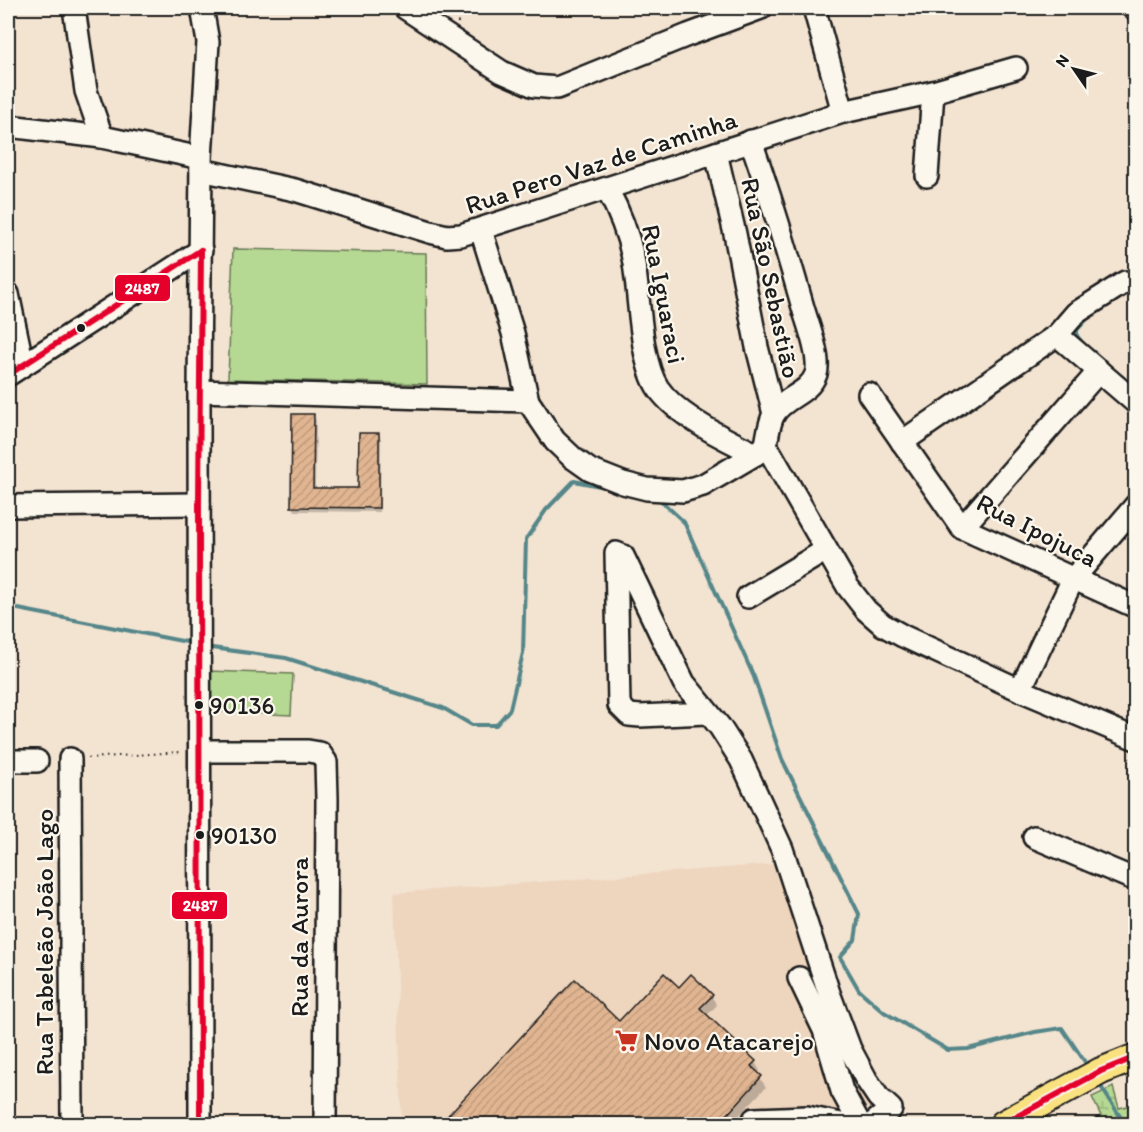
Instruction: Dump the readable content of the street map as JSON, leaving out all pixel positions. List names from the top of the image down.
{
  "streets": {
    "street": [
      "Rua Pero Vaz de Caminha",
      "Rua São Sebastião",
      "Rua Iguaraci",
      "Rua Ipojuca",
      "Rua da Aurora",
      "Rua Tabeleão João Lago"
    ]
  },
  "crossings": [
    ["Rua Pero Vaz de Caminha", "Rua São Sebastião"],
    ["Rua Pero Vaz de Caminha", "Rua Iguaraci"]
  ],
  "places": {
    "other": ["90136", "90130"],
    "supermarket": ["Novo Atacarejo"]
  },
  "lines": ["transit line 2487"],
  "north": "top left"
}
